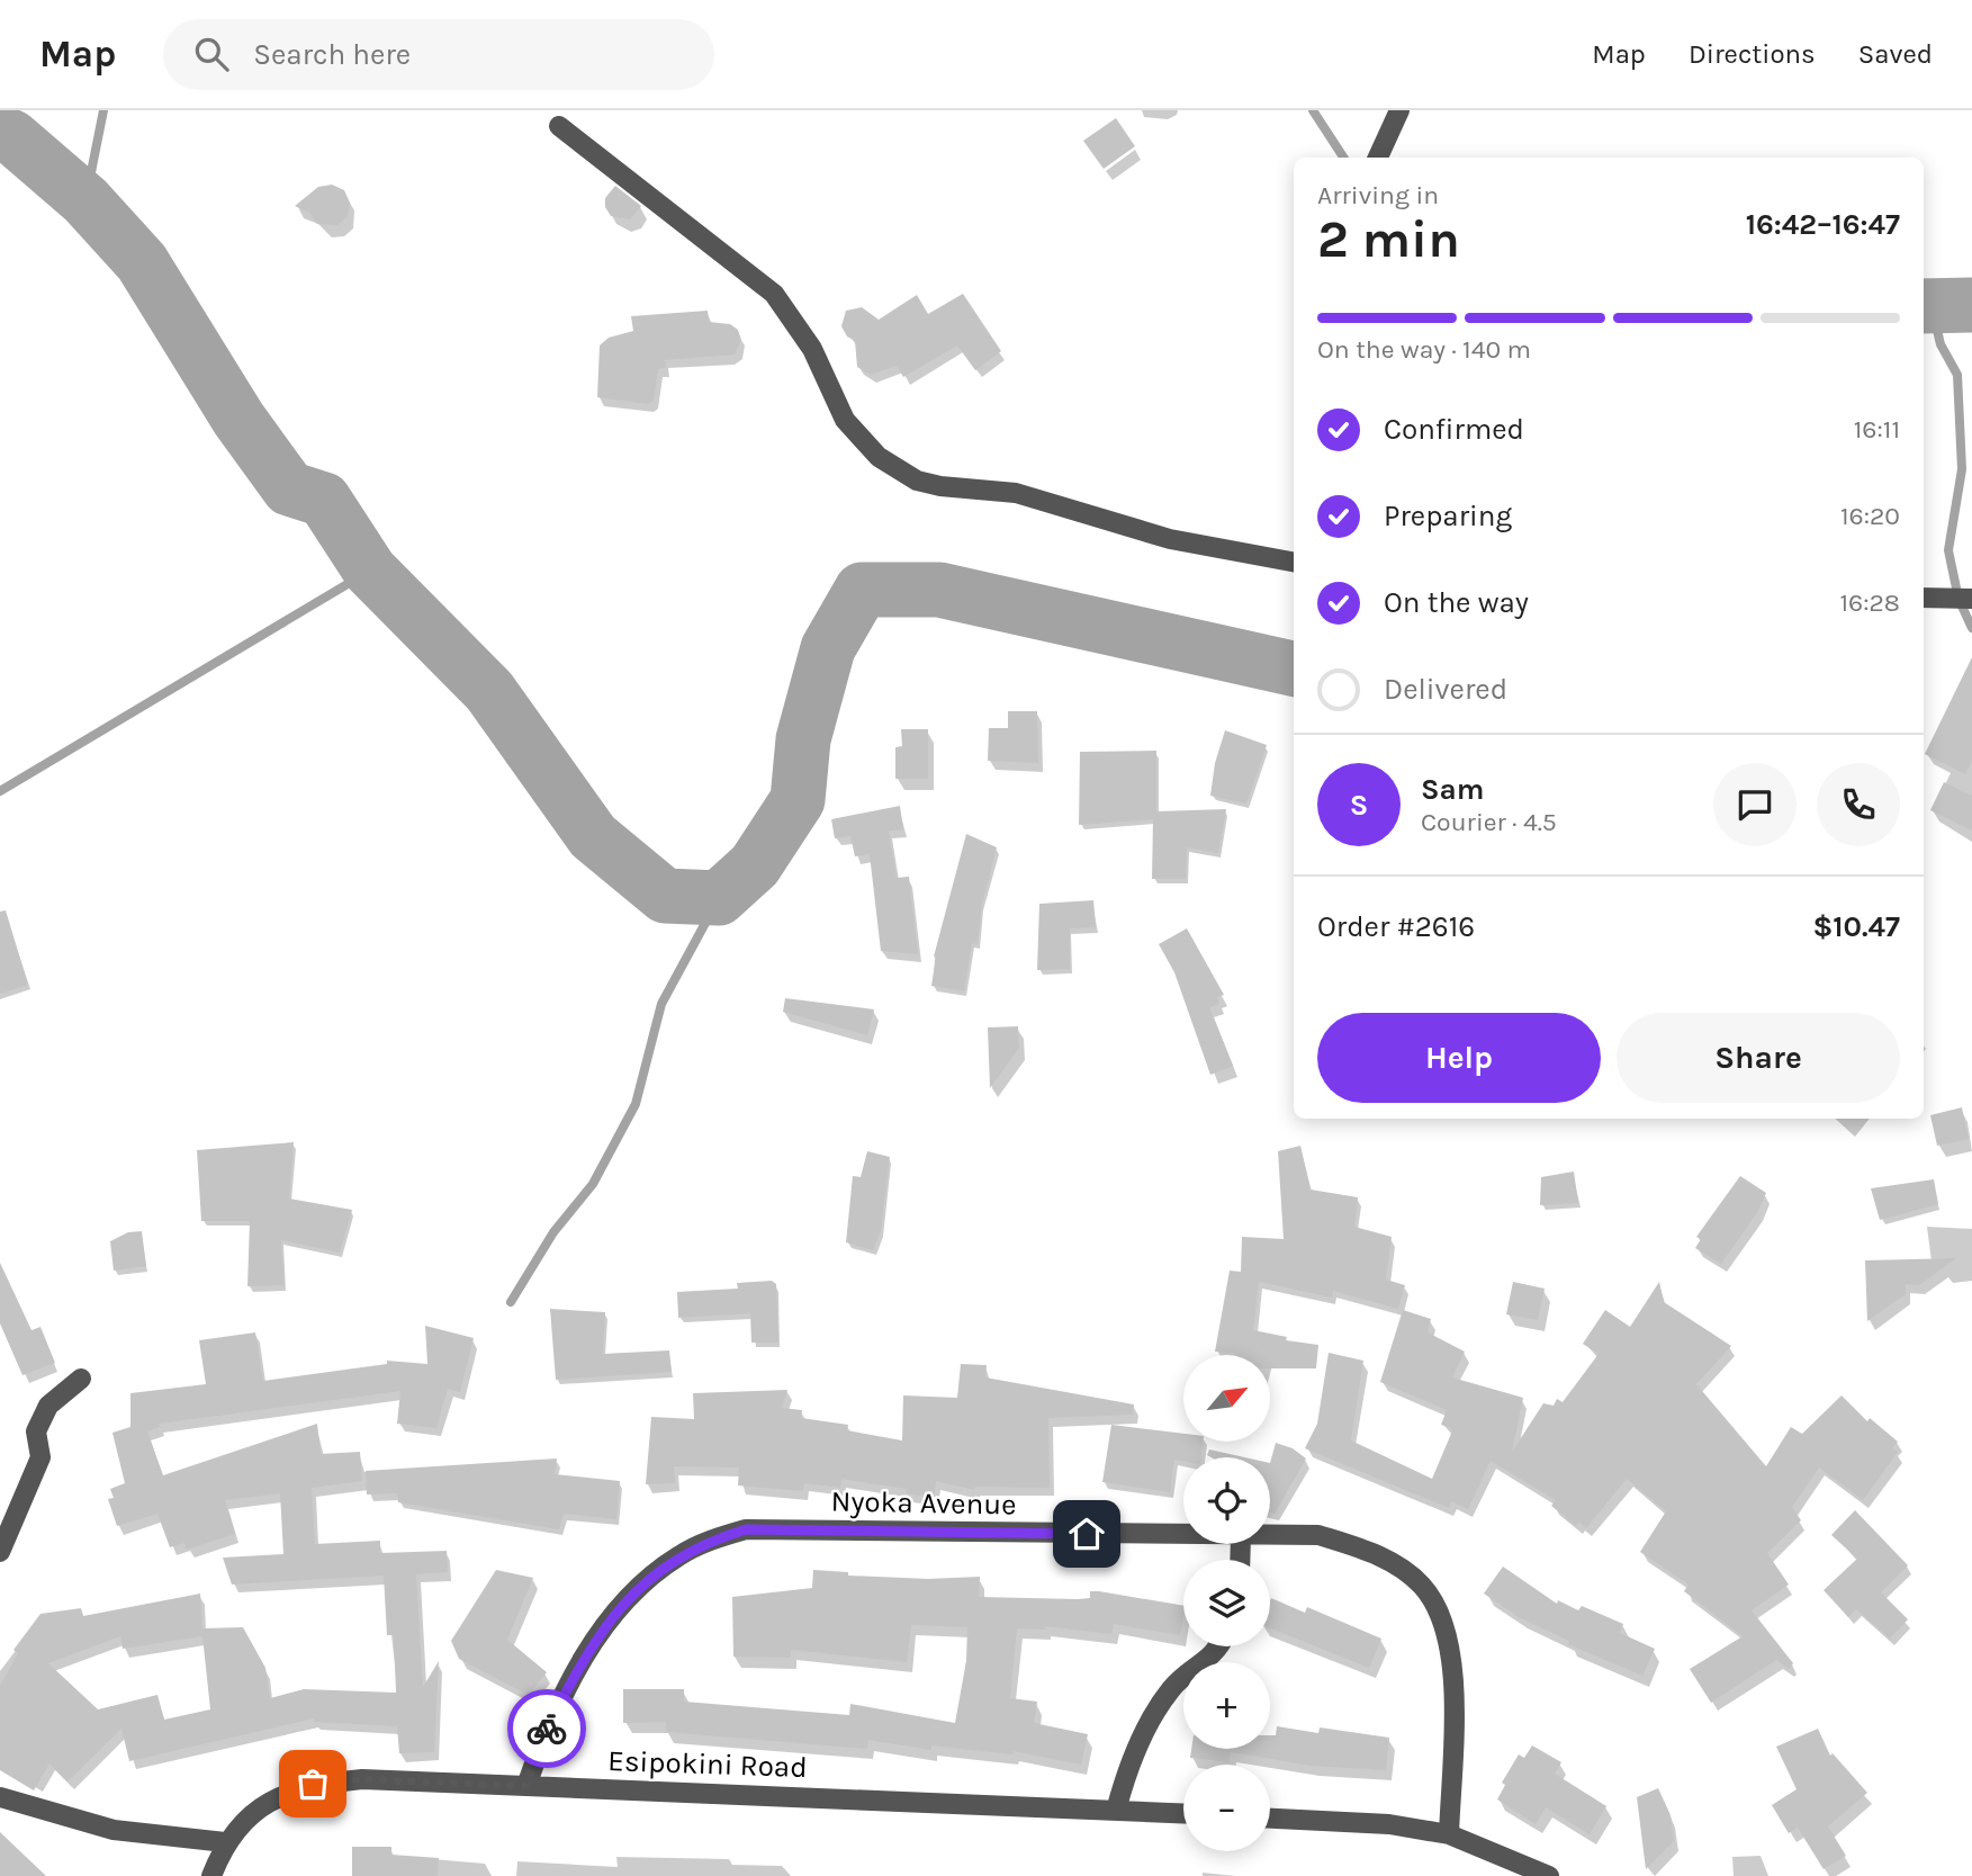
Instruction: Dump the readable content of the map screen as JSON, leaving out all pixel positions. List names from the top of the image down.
{
  "streets": {
    "street": ["Nyoka Avenue", "Esipokini Road"]
  },
  "crossings": [
    ["Nyoka Avenue", "Esipokini Road"]
  ],
  "north": "top right",
  "page": {
    "header": "Map",
    "search": "Search here",
    "nav": ["Map", "Directions", "Saved"],
    "heading": ["2 min", "Arriving in", "16:42–16:47"],
    "panel": [
      "Sam",
      "Courier · 4.5",
      "Order #2616",
      "$10.47"
    ],
    "bar": "On the way · 140 m",
    "list": [
      ["Confirmed", "16:11"],
      ["Preparing", "16:20"],
      ["On the way", "16:28"],
      "Delivered"
    ],
    "round": "S",
    "buttons": ["Help", "Share"],
    "map_buttons": ["+", "−"]
  }
}
